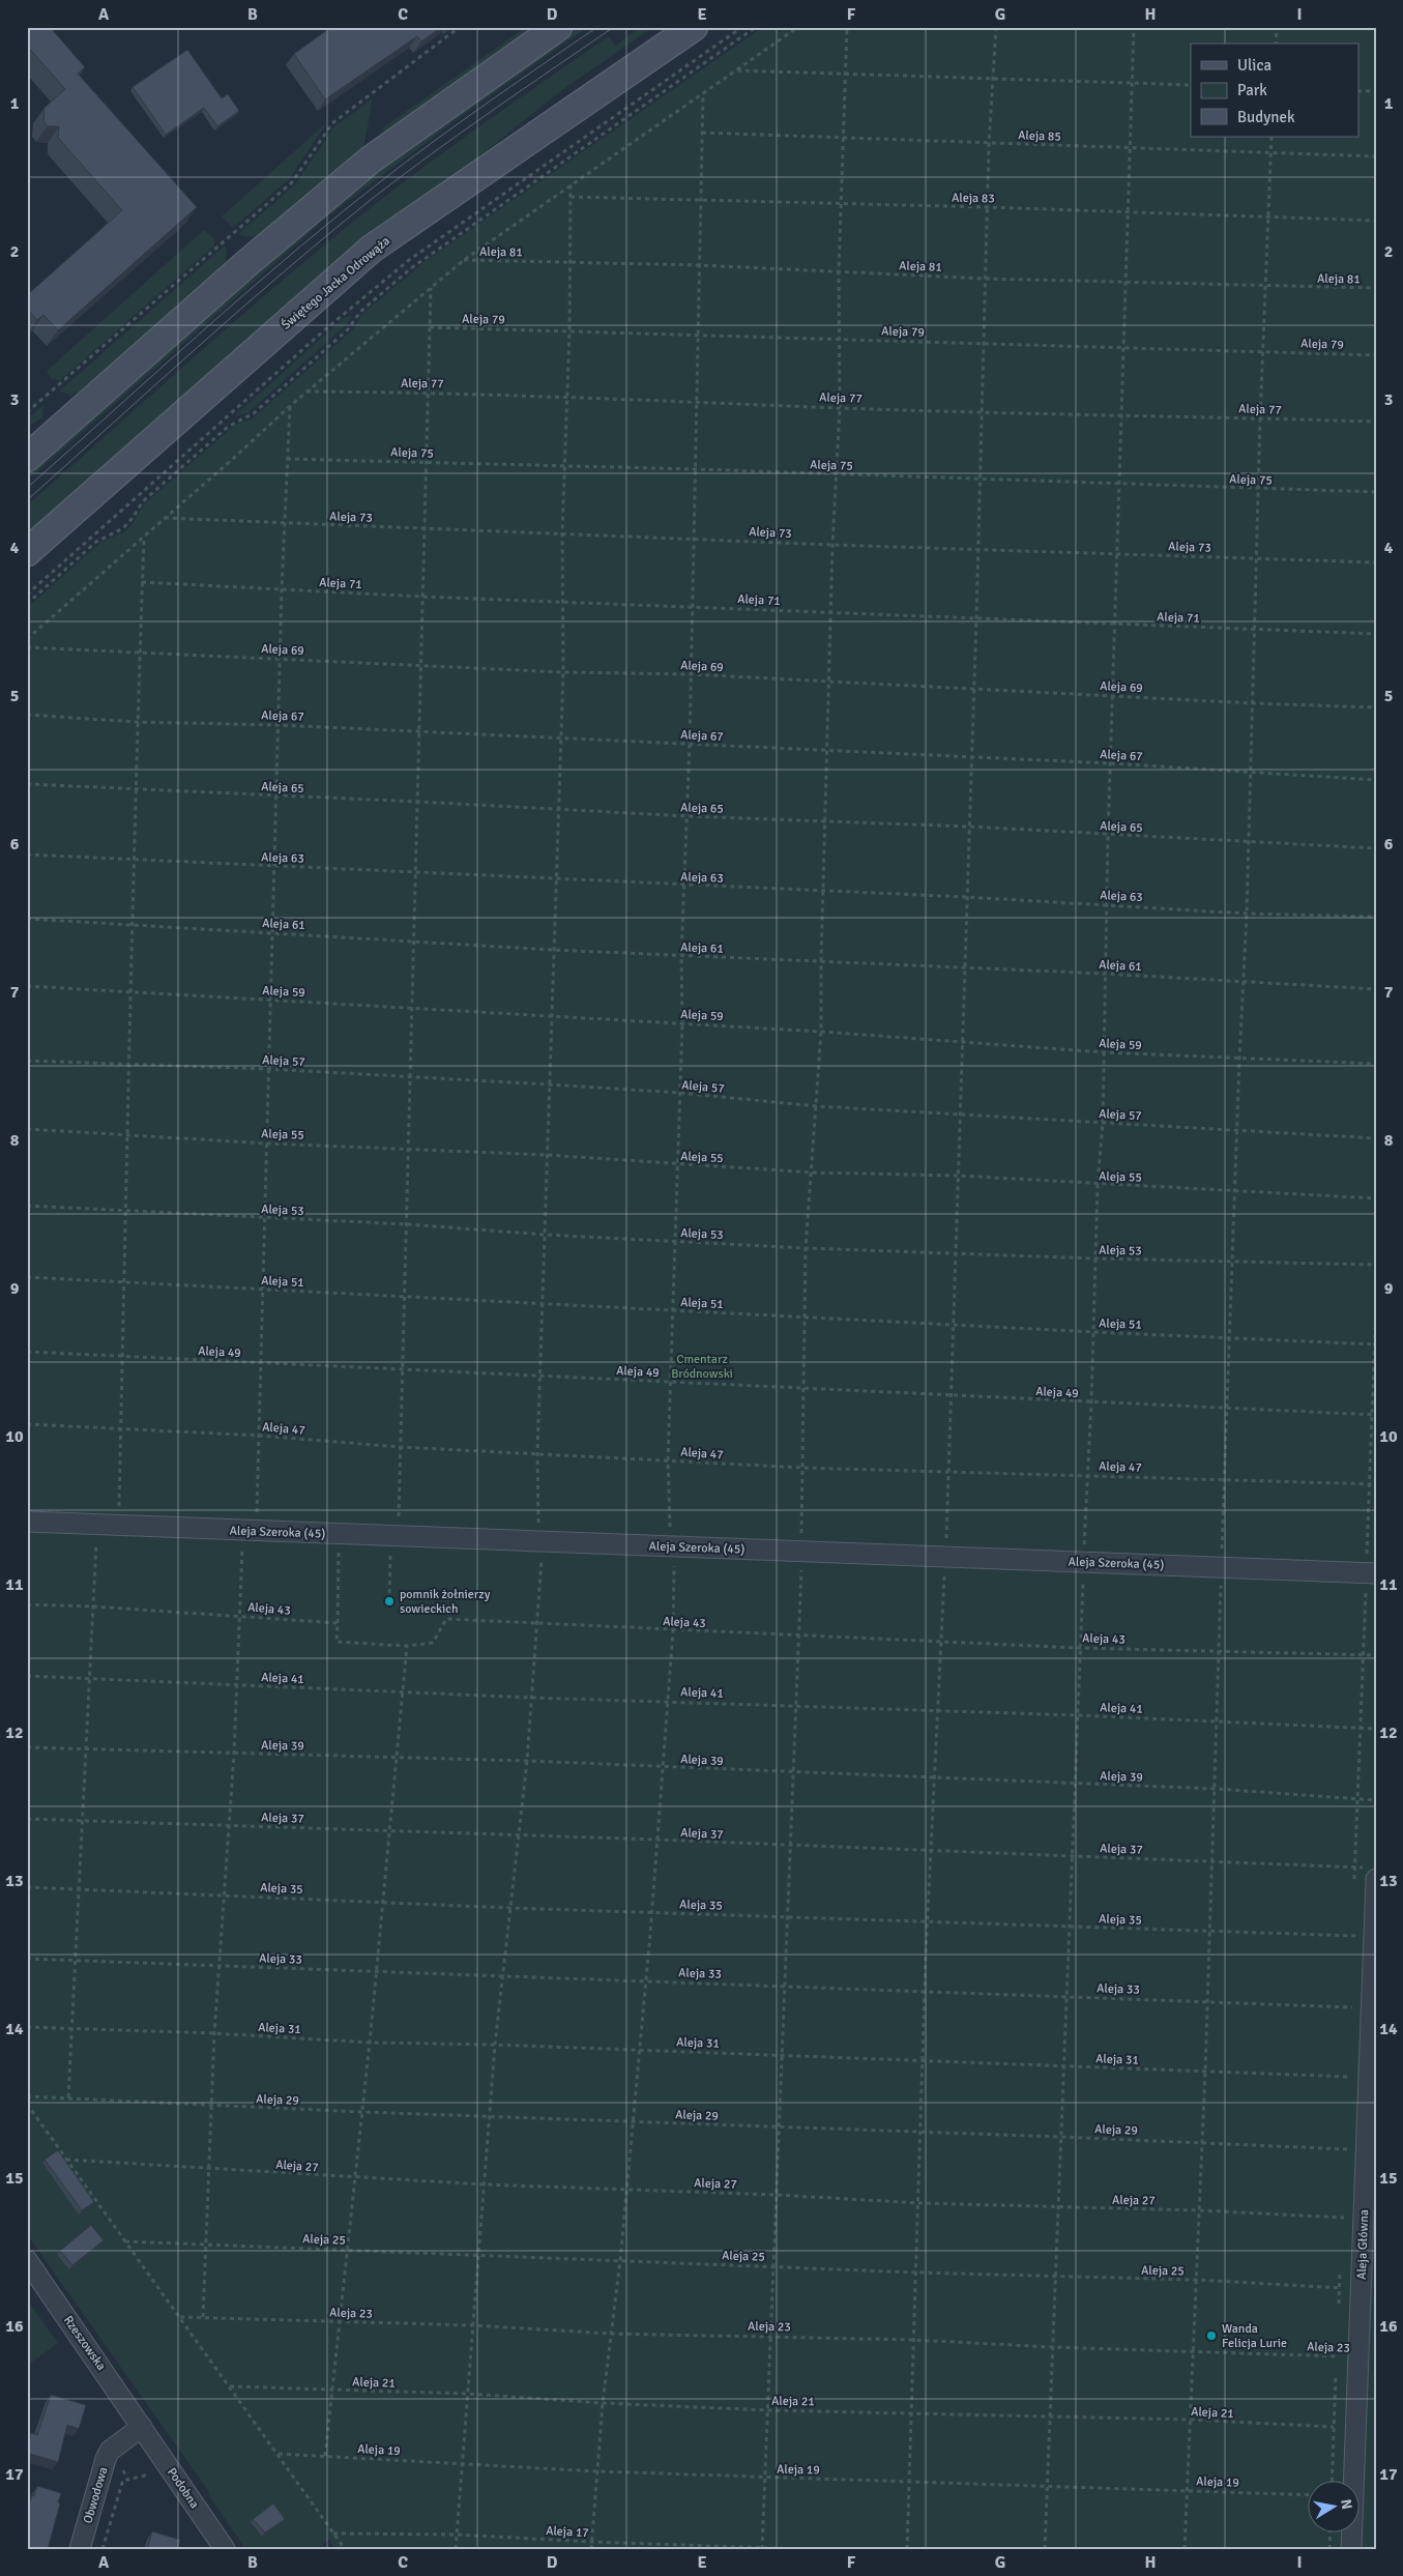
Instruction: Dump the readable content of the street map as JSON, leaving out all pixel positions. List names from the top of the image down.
{
  "streets": {
    "main road": ["Świętego Jacka Odrowąża"],
    "street": [
      "Aleja Szeroka (45)",
      "Aleja Główna",
      "Rzeszowska",
      "Podobna",
      "Obwodowa"
    ],
    "path": [
      "Aleja 85",
      "Aleja 83",
      "Aleja 81",
      "Aleja 79",
      "Aleja 77",
      "Aleja 75",
      "Aleja 73",
      "Aleja 71",
      "Aleja 69",
      "Aleja 67",
      "Aleja 65",
      "Aleja 63",
      "Aleja 61",
      "Aleja 59",
      "Aleja 57",
      "Aleja 55",
      "Aleja 53",
      "Aleja 51",
      "Aleja 49",
      "Aleja 47",
      "Aleja 43",
      "Aleja 41",
      "Aleja 39",
      "Aleja 37",
      "Aleja 35",
      "Aleja 33",
      "Aleja 31",
      "Aleja 29",
      "Aleja 27",
      "Aleja 25",
      "Aleja 23",
      "Aleja 21",
      "Aleja 19",
      "Aleja 17"
    ]
  },
  "crossings": [
    ["Aleja 37", "Aleja Główna"],
    ["Aleja 35", "Aleja Główna"],
    ["Aleja 33", "Aleja Główna"],
    ["Aleja 31", "Aleja Główna"],
    ["Aleja 29", "Aleja Główna"],
    ["Aleja 27", "Aleja Główna"],
    ["Aleja 25", "Aleja Główna"],
    ["Aleja Główna", "Aleja 23"],
    ["Aleja Główna", "Aleja 21"],
    ["Rzeszowska", "Podobna"],
    ["Rzeszowska", "Obwodowa"],
    ["Podobna", "Obwodowa"]
  ],
  "parks": ["Cmentarz Bródnowski"],
  "places": ["pomnik żołnierzy sowieckich", "Wanda Felicja Lurie"],
  "legend": ["Ulica", "Park", "Budynek"],
  "north": "right",
  "grid": {
    "columns": [
      "A",
      "B",
      "C",
      "D",
      "E",
      "F",
      "G",
      "H",
      "I"
    ],
    "rows": [
      "1",
      "2",
      "3",
      "4",
      "5",
      "6",
      "7",
      "8",
      "9",
      "10",
      "11",
      "12",
      "13",
      "14",
      "15",
      "16",
      "17"
    ]
  }
}
